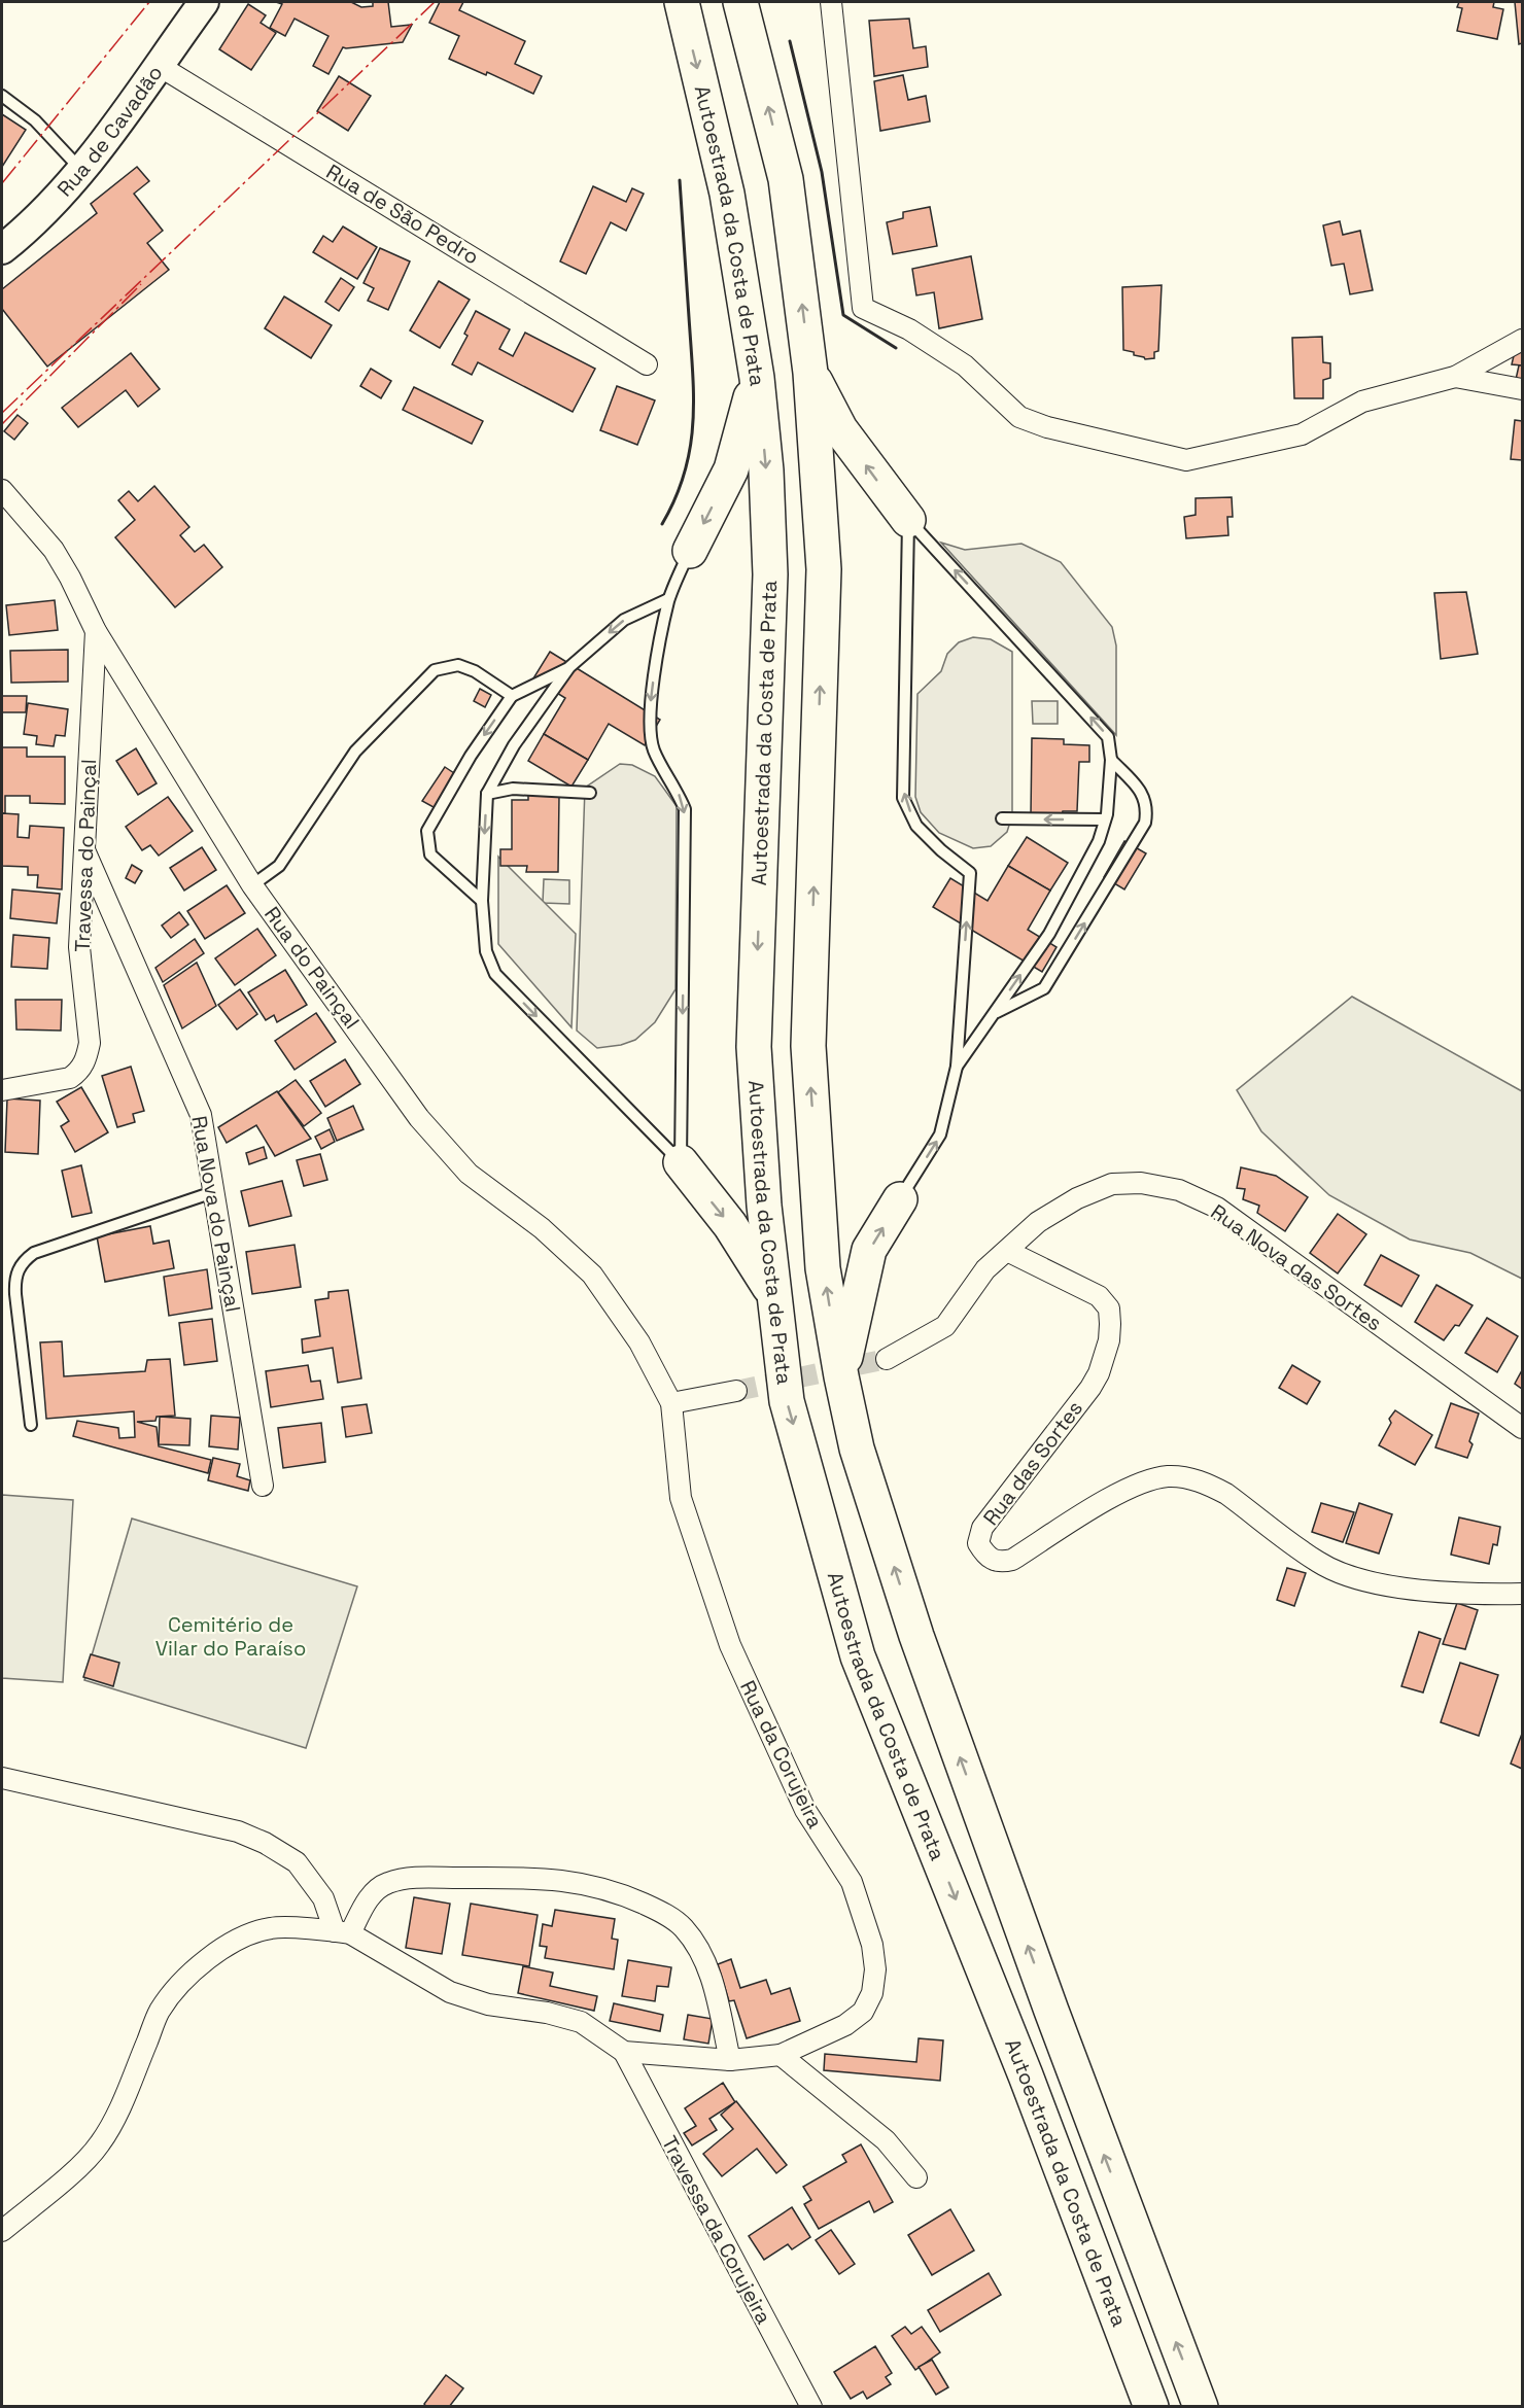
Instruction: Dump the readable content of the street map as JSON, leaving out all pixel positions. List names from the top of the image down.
{
  "streets": {
    "highway": ["Autoestrada da Costa de Prata"],
    "street": [
      "Rua de Cavadão",
      "Rua de São Pedro",
      "Travessa do Painçal",
      "Rua do Painçal",
      "Rua Nova do Painçal",
      "Rua Nova das Sortes",
      "Rua das Sortes",
      "Rua da Corujeira",
      "Travessa da Corujeira"
    ]
  },
  "crossings": [
    ["Rua de Cavadão", "Rua de São Pedro"],
    ["Travessa do Painçal", "Rua do Painçal"],
    ["Travessa do Painçal", "Rua Nova do Painçal"],
    ["Rua do Painçal", "Rua da Corujeira"],
    ["Rua Nova das Sortes", "Rua das Sortes"],
    ["Rua da Corujeira", "Travessa da Corujeira"]
  ],
  "parks": ["Cemitério de Vilar do Paraíso"]
}
